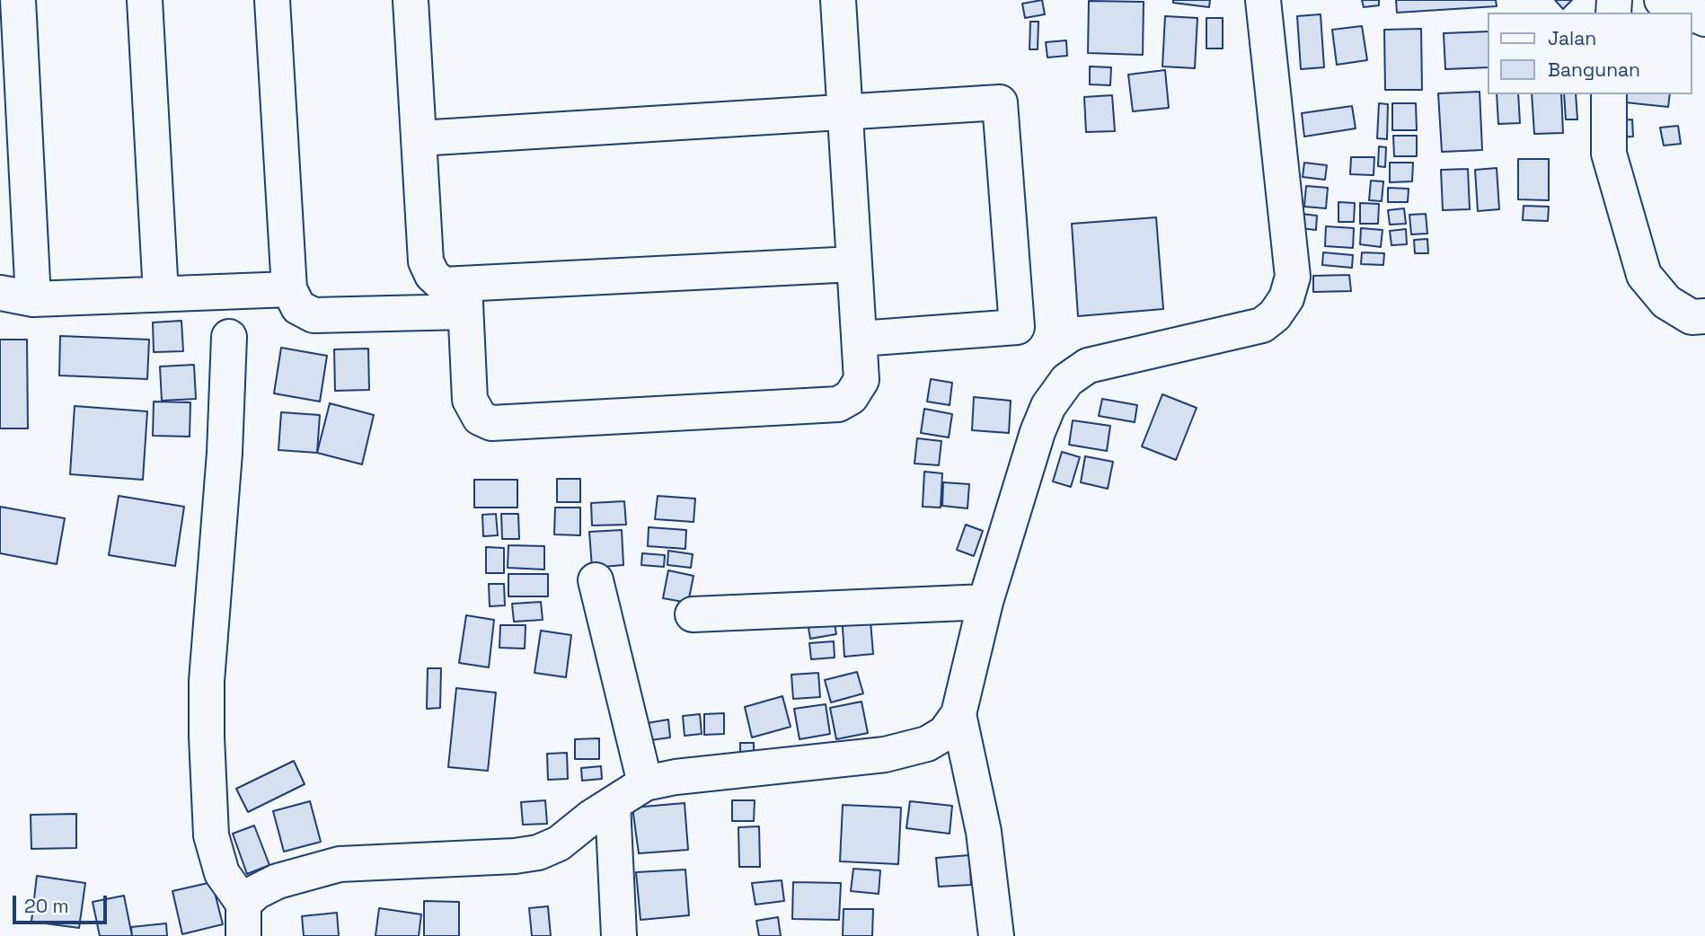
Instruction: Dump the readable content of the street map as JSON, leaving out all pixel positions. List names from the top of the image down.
{
  "legend": ["Jalan", "Bangunan"],
  "scale_bar": "20 m"
}
